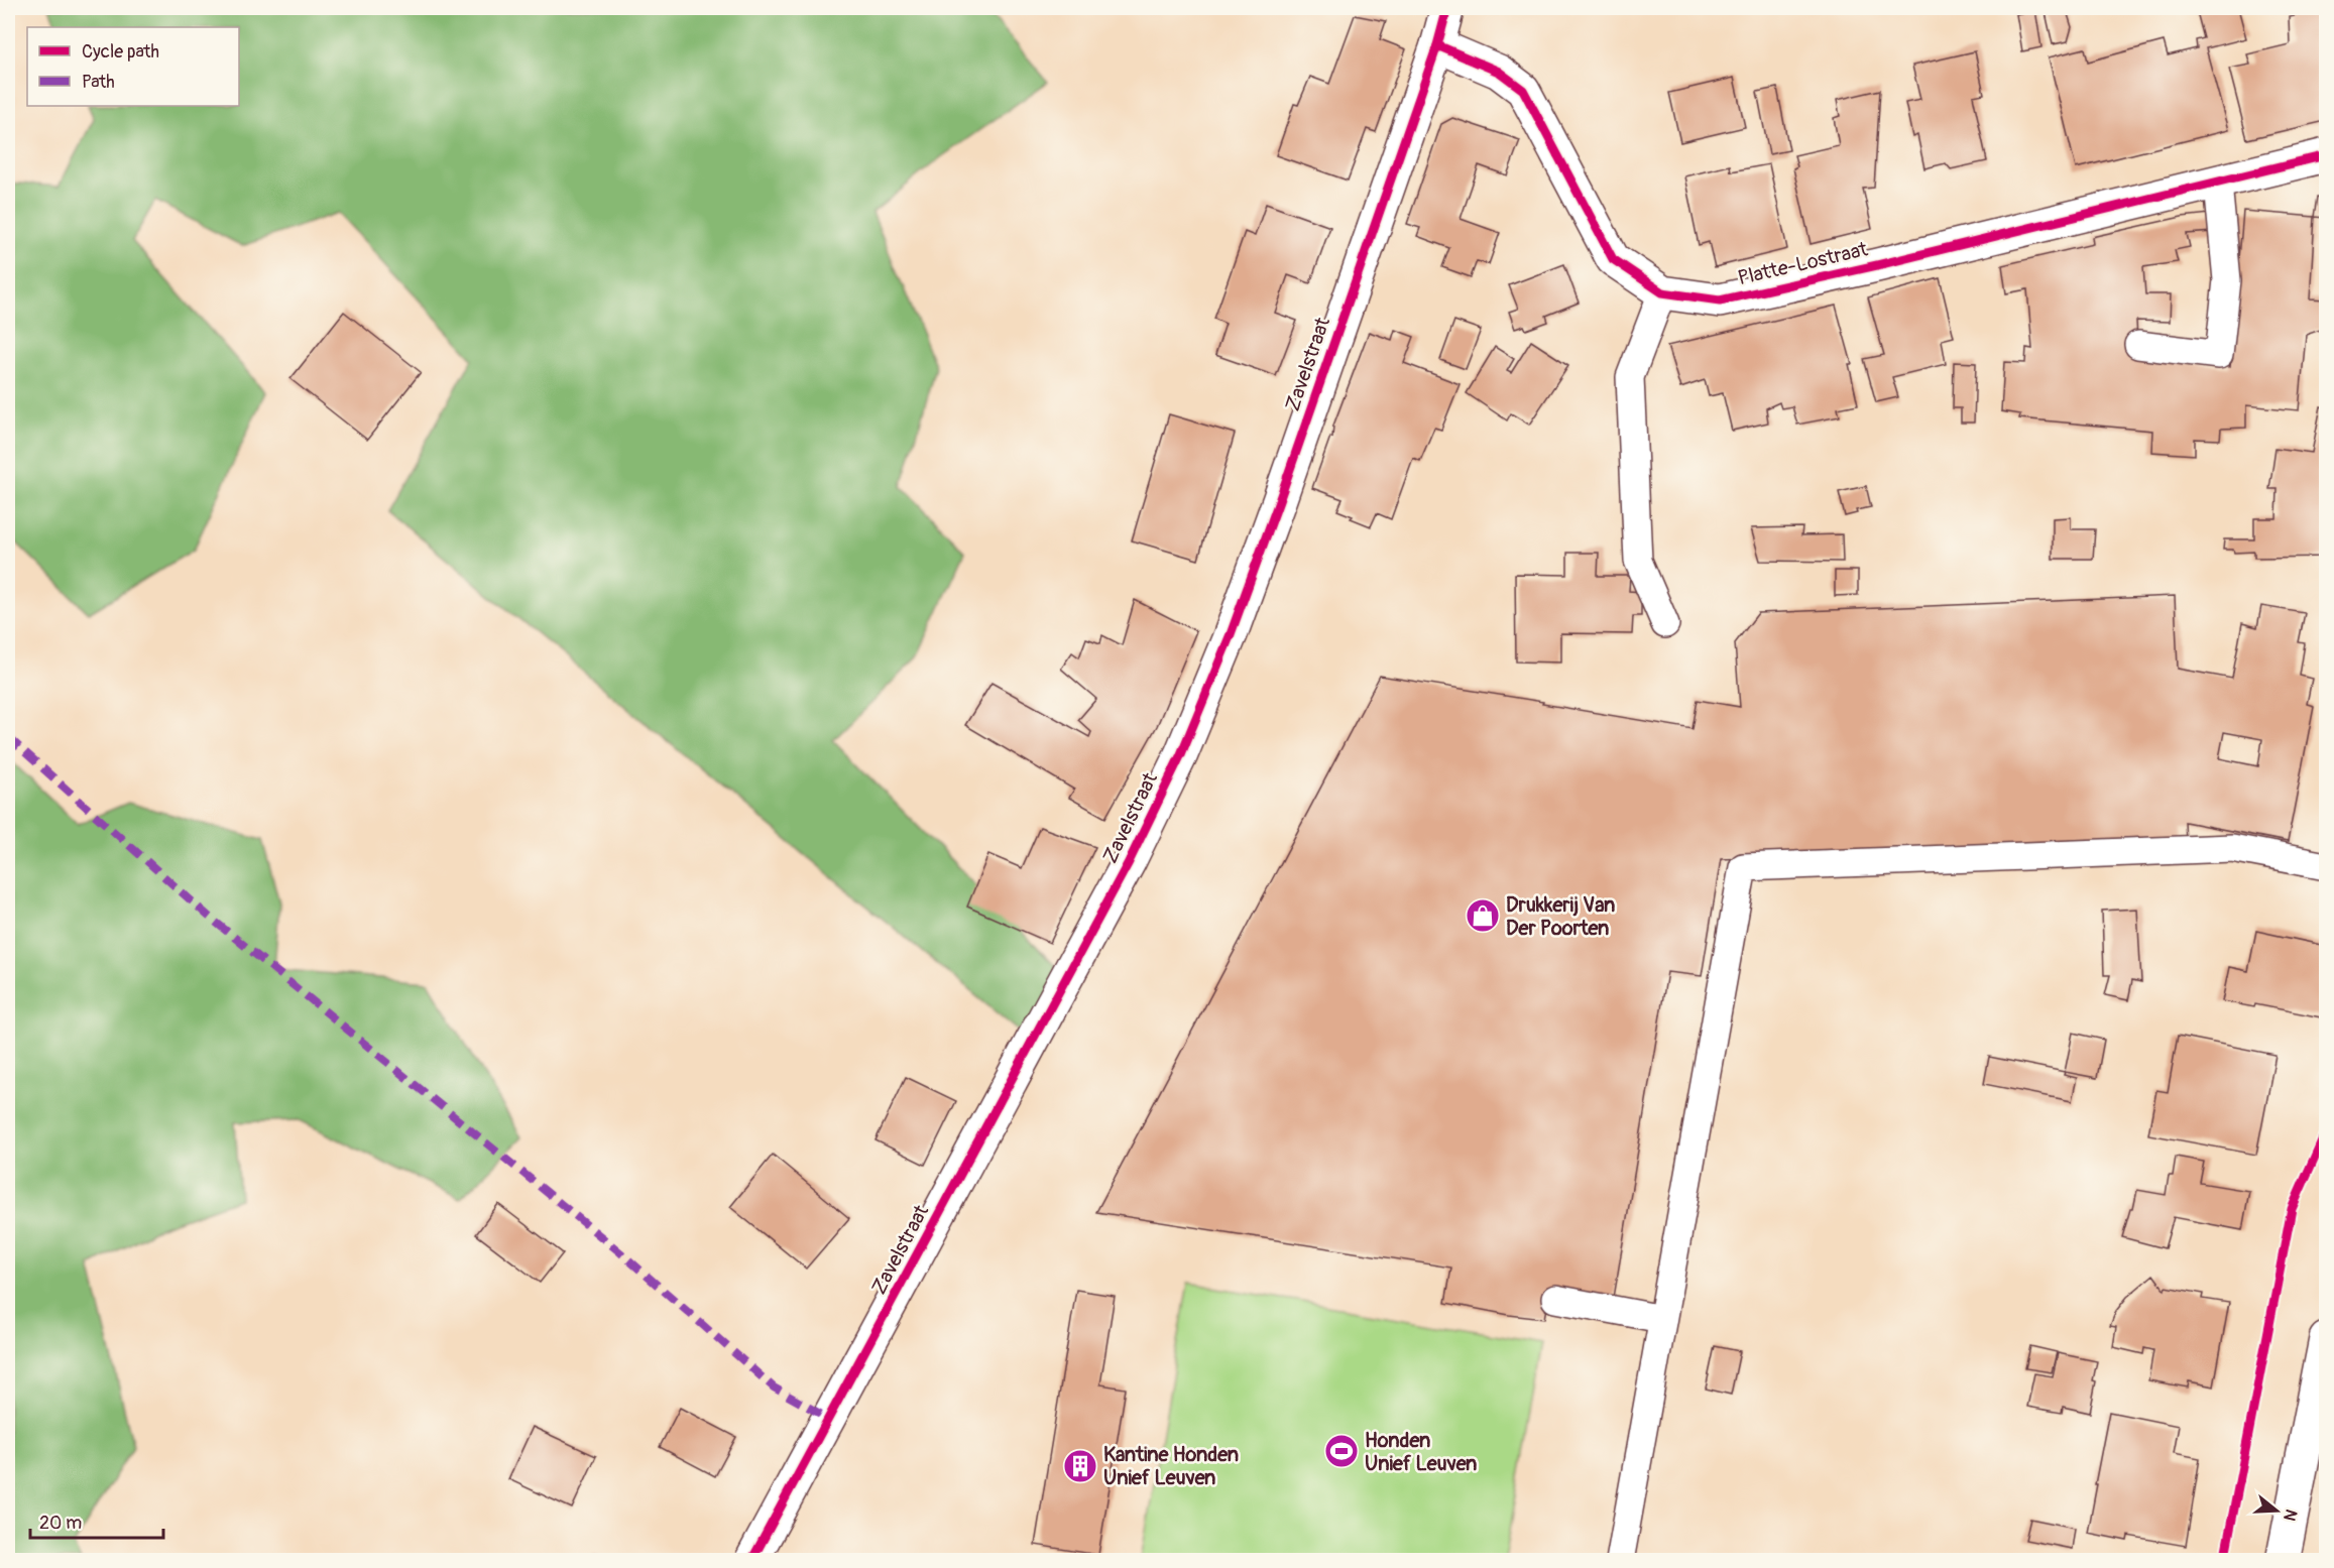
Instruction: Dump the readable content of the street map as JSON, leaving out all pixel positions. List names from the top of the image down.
{
  "streets": {
    "street": ["Platte-Lostraat", "Zavelstraat"]
  },
  "crossings": [
    ["Platte-Lostraat", "Zavelstraat"]
  ],
  "places": {
    "shop": ["Drukkerij Van Der Poorten"],
    "sports": ["Honden Unief Leuven"],
    "building": ["Kantine Honden Unief Leuven"]
  },
  "legend": ["Cycle path", "Path"],
  "scale_bar": "20 m",
  "north": "right"
}
